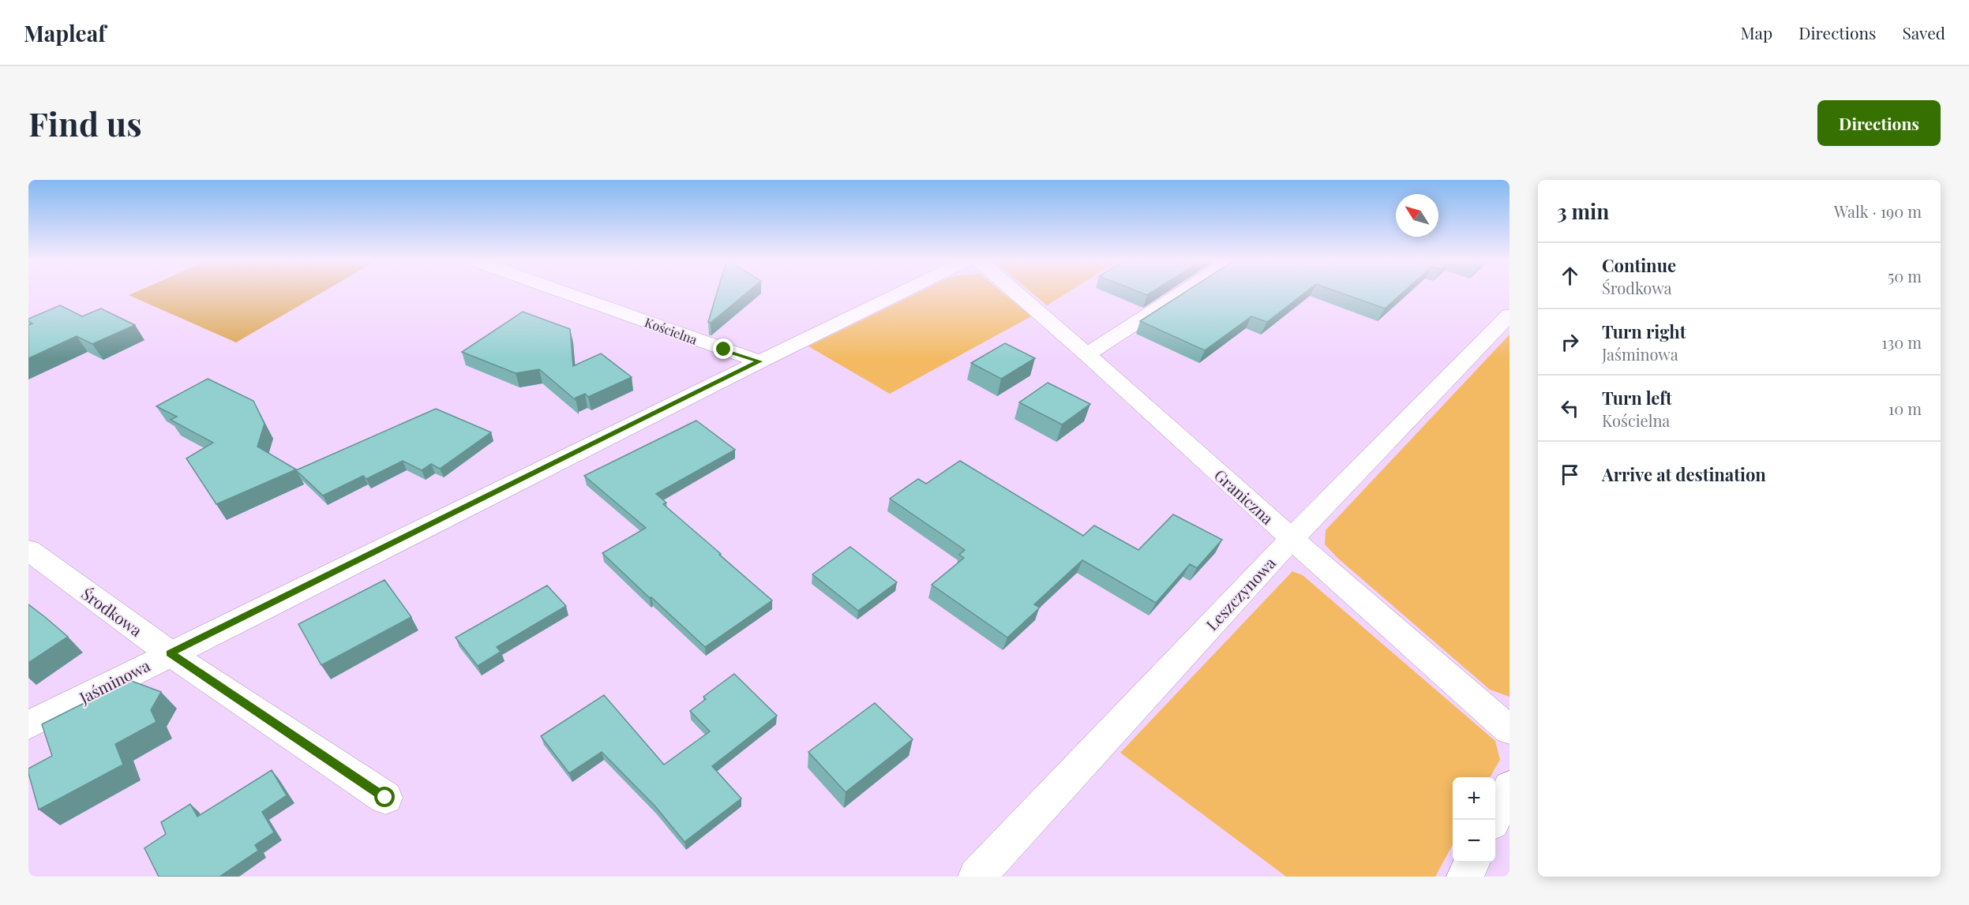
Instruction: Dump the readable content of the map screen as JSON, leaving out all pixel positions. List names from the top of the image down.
{
  "streets": {
    "street": [
      "Kościelna",
      "Graniczna",
      "Leszczynowa",
      "Środkowa",
      "Jaśminowa"
    ]
  },
  "crossings": [
    ["Kościelna", "Jaśminowa"],
    ["Graniczna", "Leszczynowa"],
    ["Środkowa", "Jaśminowa"]
  ],
  "north": "top left",
  "page": {
    "header": "Mapleaf",
    "nav": ["Map", "Directions", "Saved"],
    "buttons": "Directions",
    "title": "Find us",
    "heading": ["3 min", "Walk · 190 m"],
    "list": [
      ["Continue", "Środkowa", "50 m"],
      ["Turn right", "Jaśminowa", "130 m"],
      ["Turn left", "Kościelna", "10 m"],
      "Arrive at destination"
    ],
    "map_buttons": ["+", "−"]
  }
}
